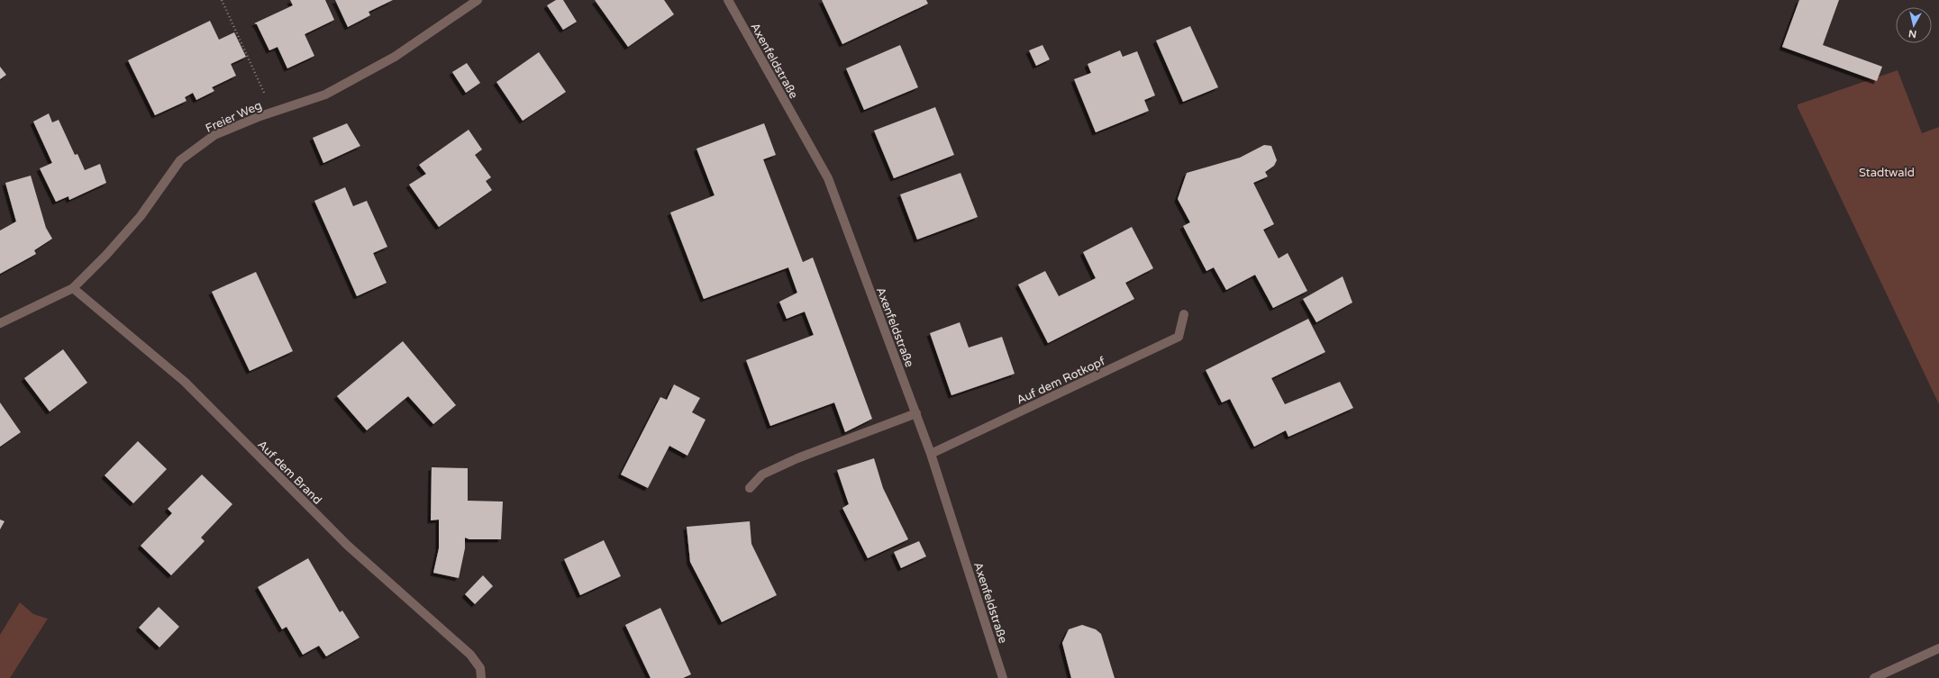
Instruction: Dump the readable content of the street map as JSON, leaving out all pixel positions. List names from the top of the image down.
{
  "streets": {
    "street": [
      "Axenfeldstraße",
      "Freier Weg",
      "Auf dem Rotkopf",
      "Auf dem Brand"
    ]
  },
  "crossings": [
    ["Axenfeldstraße", "Auf dem Rotkopf"],
    ["Freier Weg", "Auf dem Brand"]
  ],
  "parks": ["Stadtwald"],
  "north": "bottom"
}
